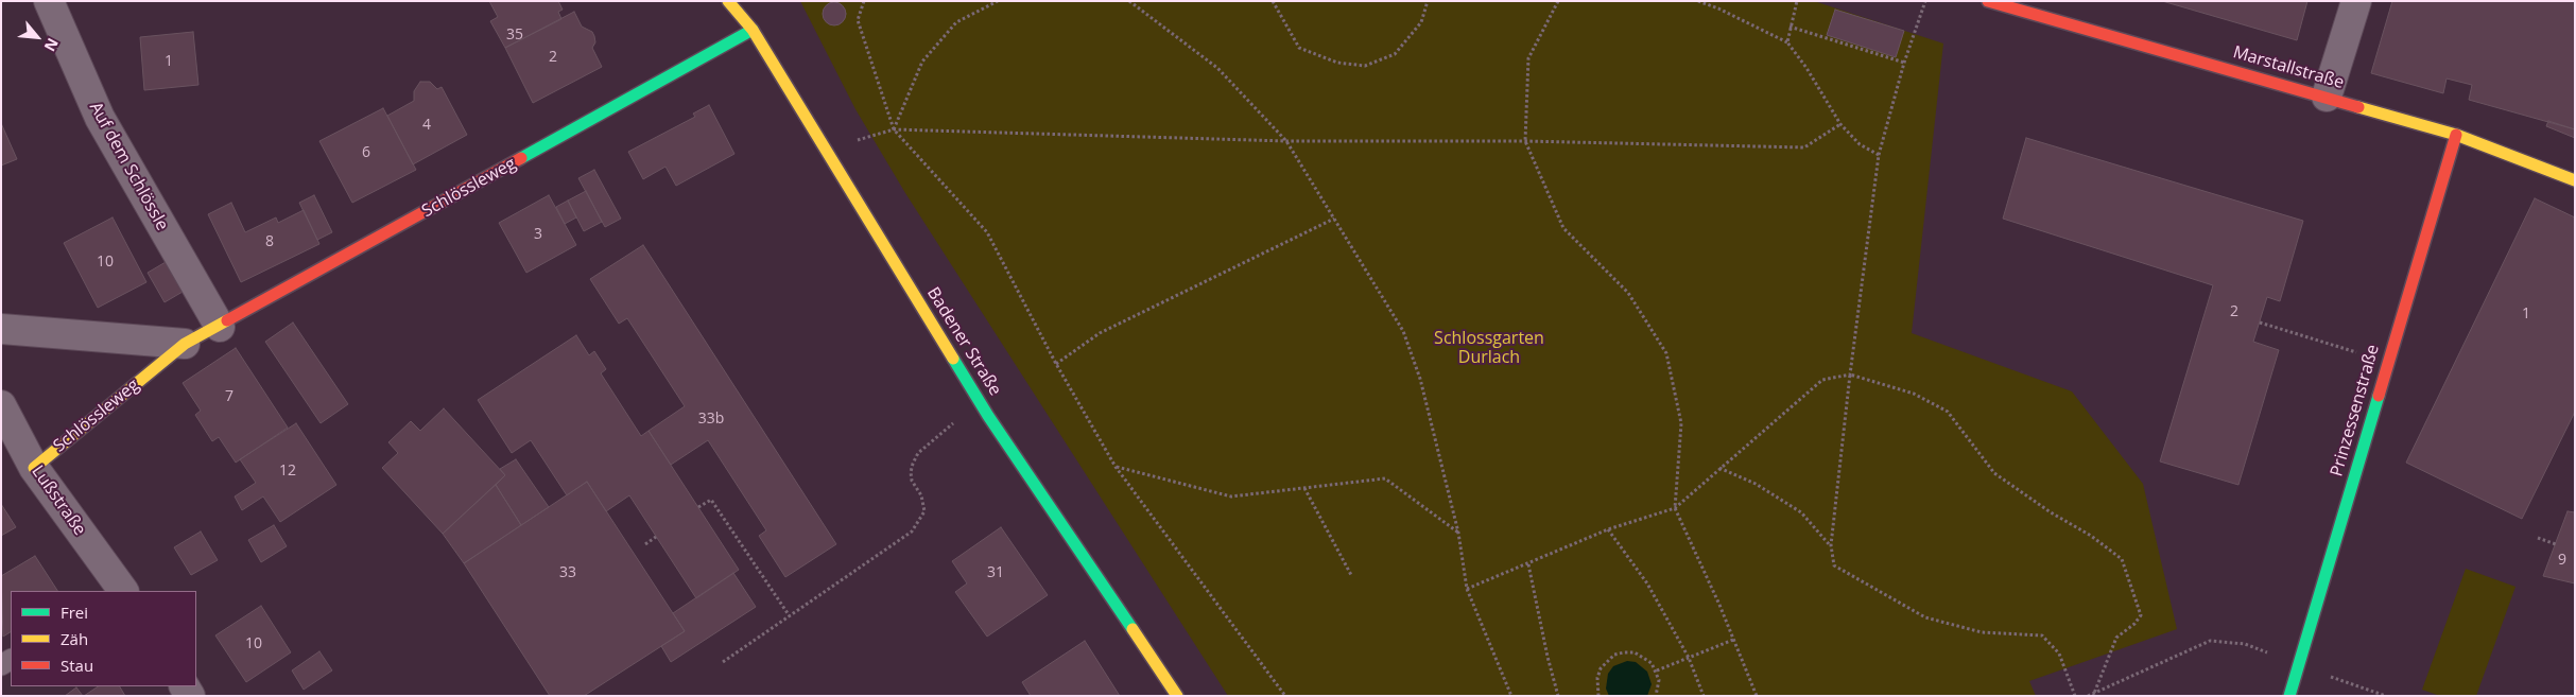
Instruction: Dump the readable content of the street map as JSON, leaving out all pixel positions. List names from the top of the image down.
{
  "streets": {
    "street": [
      "Marstallstraße",
      "Auf dem Schlössle",
      "Schlössleweg",
      "Badener Straße",
      "Prinzessenstraße",
      "Lußstraße"
    ]
  },
  "crossings": [
    ["Marstallstraße", "Prinzessenstraße"],
    ["Auf dem Schlössle", "Schlössleweg"],
    ["Schlössleweg", "Badener Straße"],
    ["Schlössleweg", "Lußstraße"]
  ],
  "parks": ["Schlossgarten Durlach"],
  "house_numbers": [
    "35",
    "2",
    "1",
    "4",
    "6",
    "3",
    "8",
    "10",
    "2",
    "1",
    "7",
    "33b",
    "12",
    "9",
    "33",
    "31",
    "10"
  ],
  "legend": ["Frei", "Zäh", "Stau"],
  "north": "bottom right"
}
